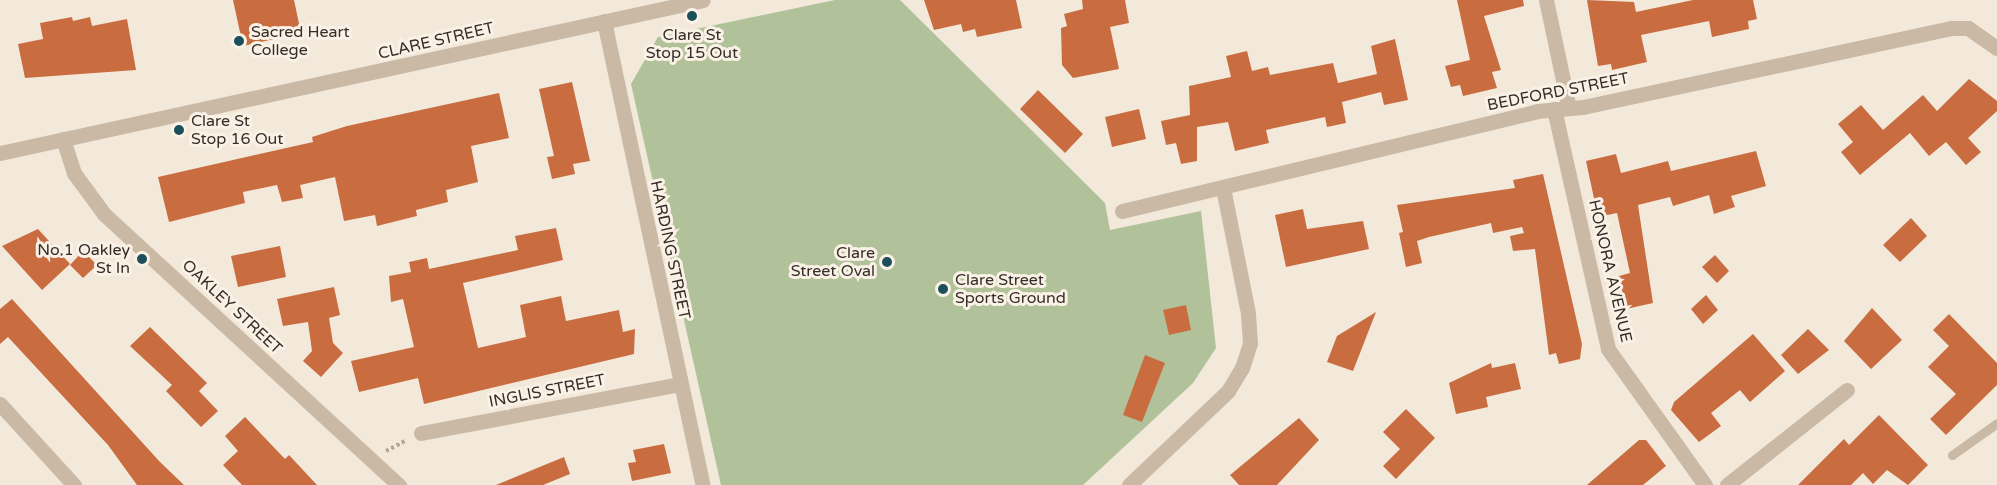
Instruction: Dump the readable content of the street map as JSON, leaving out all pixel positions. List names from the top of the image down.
{
  "streets": {
    "street": [
      "CLARE STREET",
      "BEDFORD STREET",
      "HARDING STREET",
      "HONORA AVENUE",
      "OAKLEY STREET",
      "INGLIS STREET"
    ]
  },
  "crossings": [
    ["CLARE STREET", "HARDING STREET"],
    ["CLARE STREET", "OAKLEY STREET"],
    ["BEDFORD STREET", "HONORA AVENUE"],
    ["HARDING STREET", "INGLIS STREET"]
  ],
  "places": [
    "Clare St Stop 15 Out",
    "Sacred Heart College",
    "Clare St Stop 16 Out",
    "No.1 Oakley St In",
    "Clare Street Oval",
    "Clare Street Sports Ground"
  ]
}
